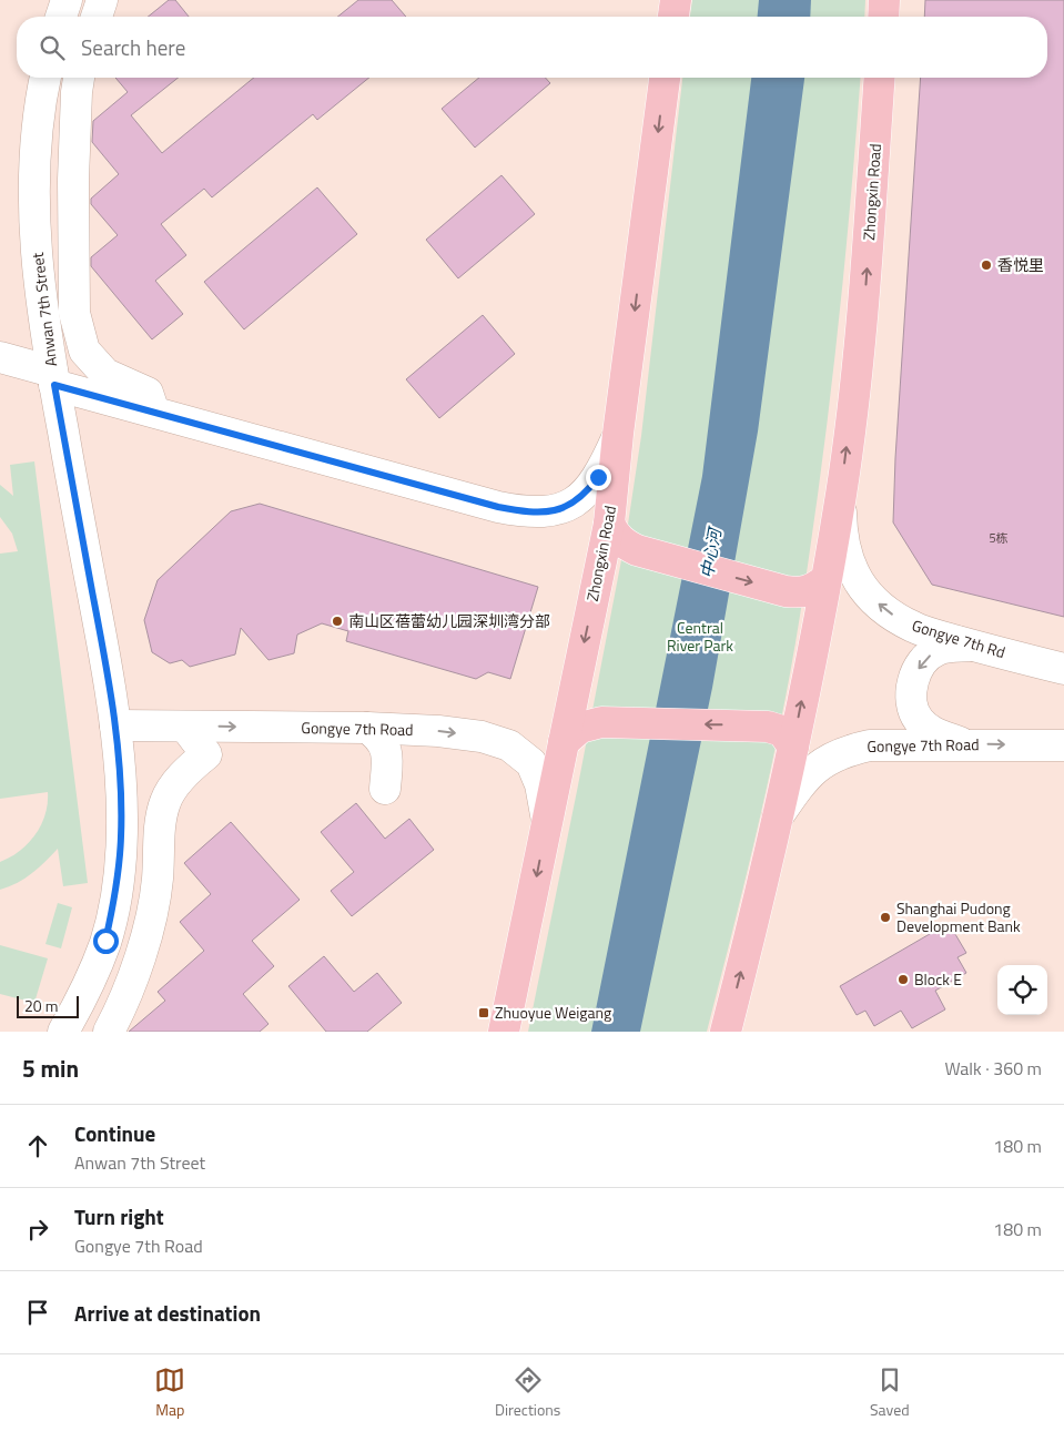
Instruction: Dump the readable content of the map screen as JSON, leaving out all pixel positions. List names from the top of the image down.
{
  "streets": {
    "main road": ["Zhongxin Road"],
    "street": ["Anwan 7th Street", "Gongye 7th Rd", "Gongye 7th Road"]
  },
  "crossings": [
    ["Zhongxin Road", "Gongye 7th Rd"],
    ["Zhongxin Road", "Gongye 7th Road"],
    ["Anwan 7th Street", "Gongye 7th Road"]
  ],
  "one_way": ["Gongye 7th Rd", "Gongye 7th Road"],
  "water": ["中心河"],
  "parks": ["Central River Park"],
  "places": {
    "other": [
      "香悦里",
      "南山区蓓蕾幼儿园深圳湾分部",
      "Shanghai Pudong Development Bank",
      "Block E"
    ],
    "transit": ["Zhuoyue Weigang"]
  },
  "house_numbers": ["5栋"],
  "scale_bar": "20 m",
  "page": {
    "search": "Search here",
    "scale": "20 m",
    "heading": ["5 min", "Walk · 360 m"],
    "list": [
      ["Continue", "Anwan 7th Street", "180 m"],
      ["Turn right", "Gongye 7th Road", "180 m"],
      "Arrive at destination"
    ],
    "nav": ["Map", "Directions", "Saved"]
  }
}
